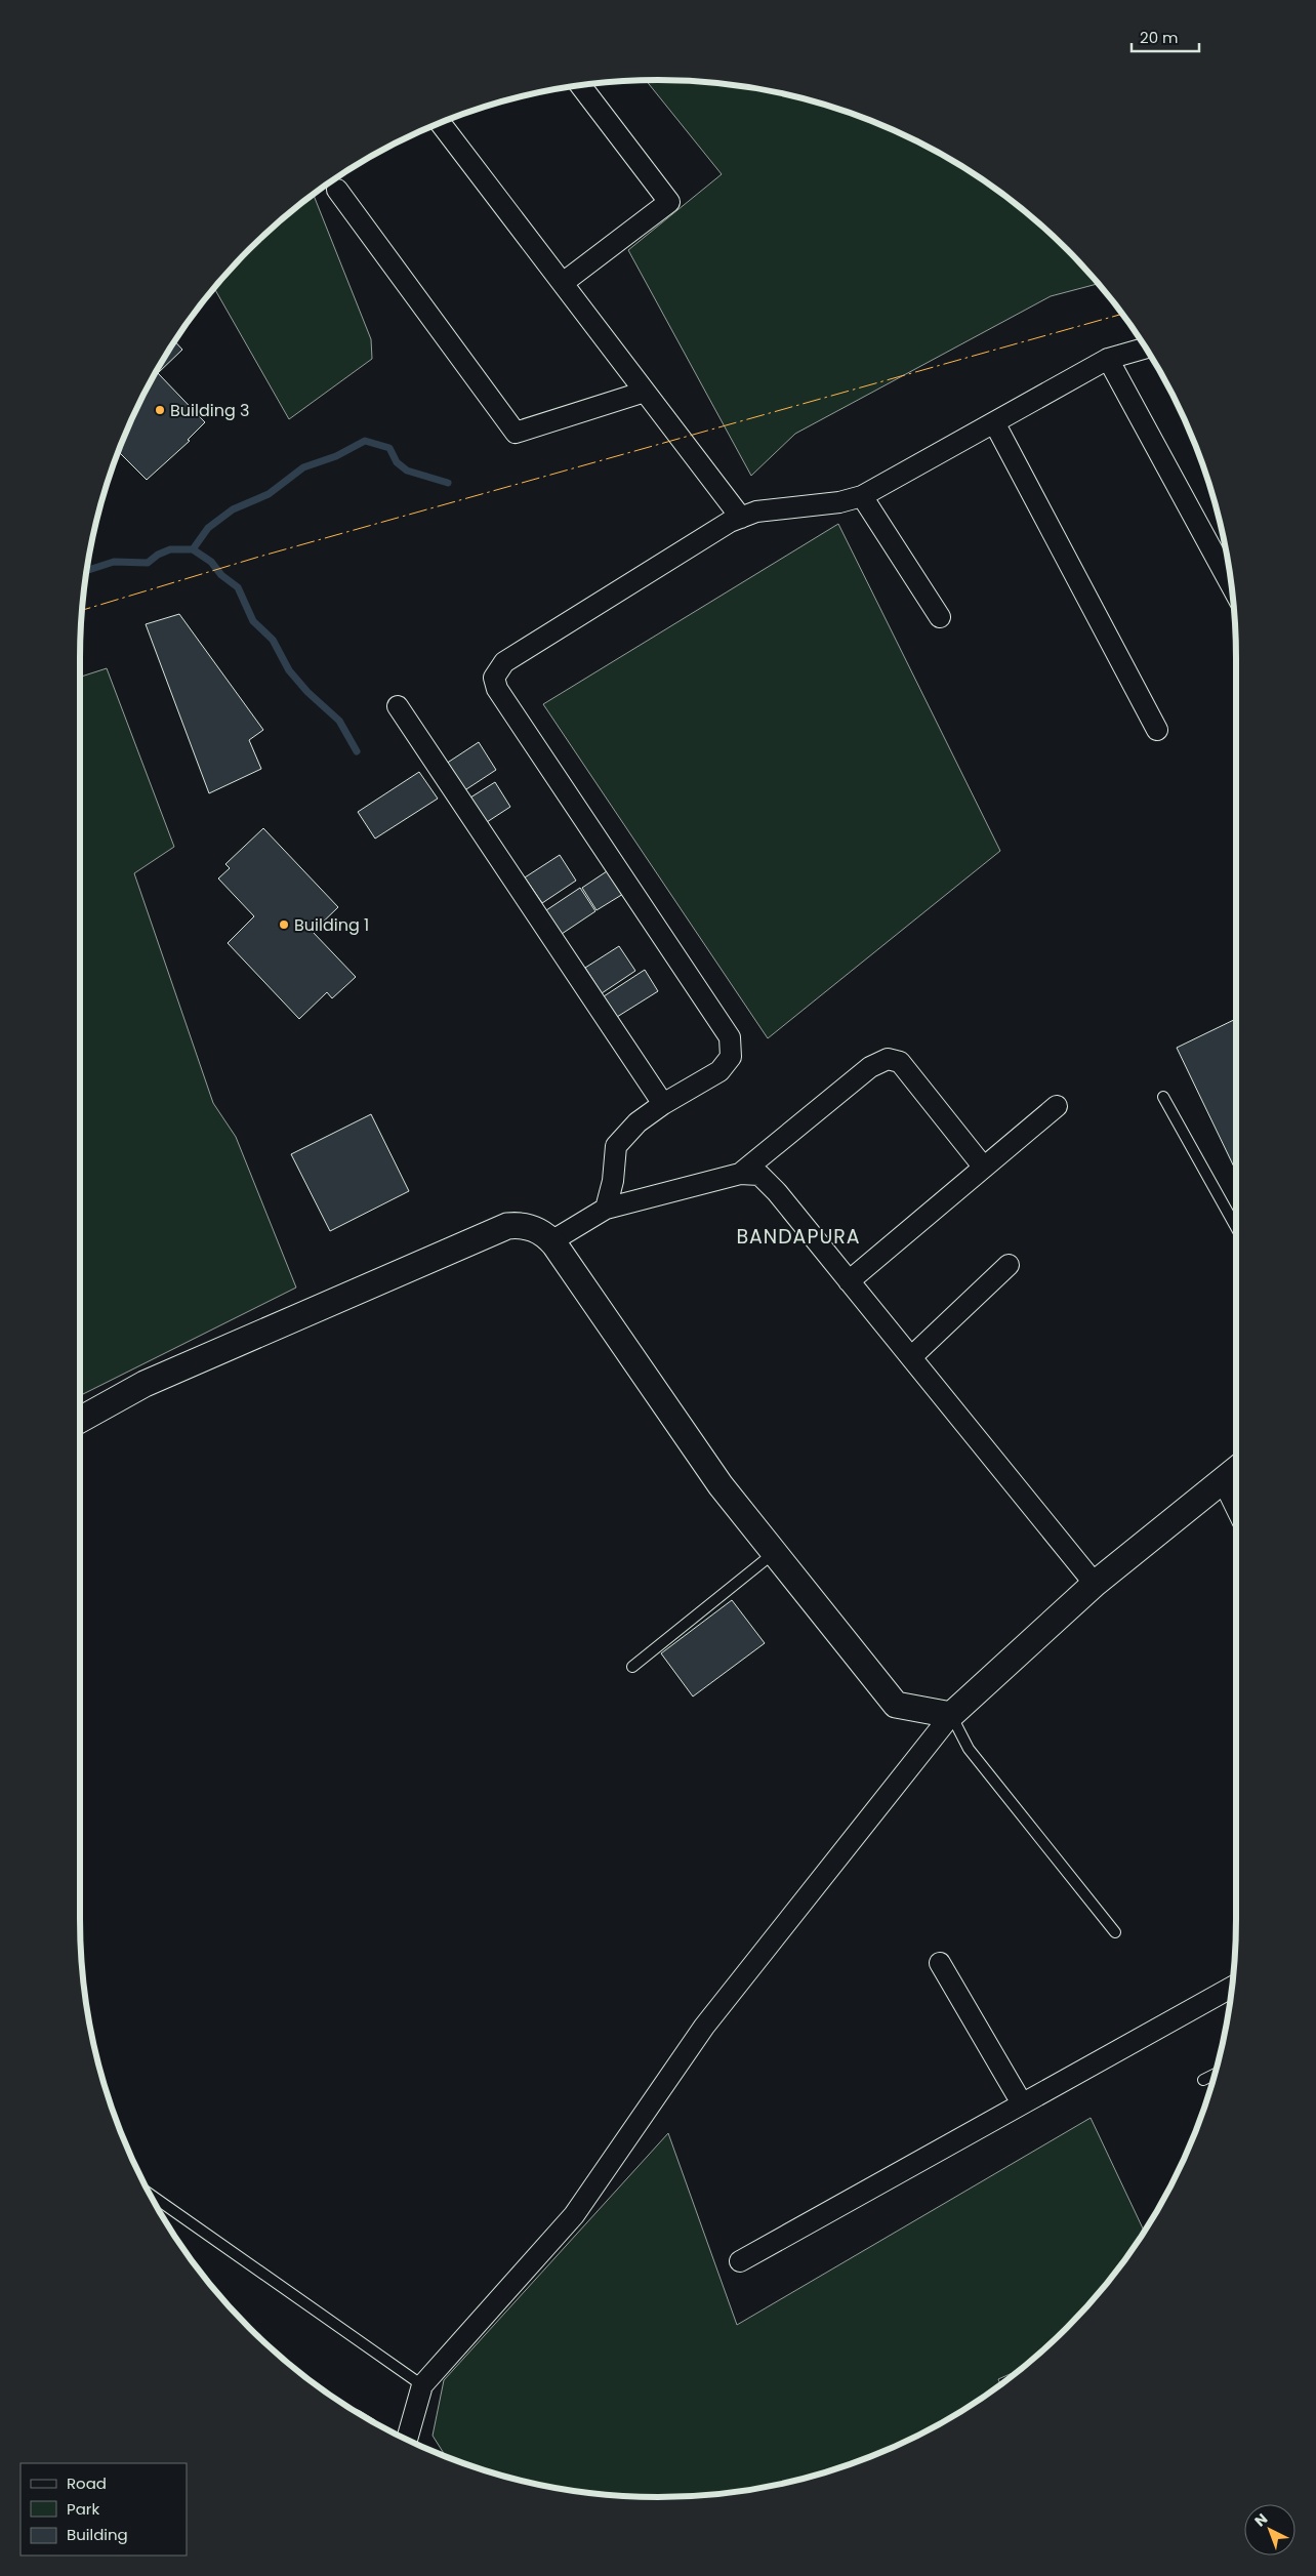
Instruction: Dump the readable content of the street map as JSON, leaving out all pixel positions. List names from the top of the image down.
{
  "districts": ["BANDAPURA"],
  "places": ["Building 3", "Building 1"],
  "legend": ["Road", "Park", "Building"],
  "scale_bar": "20 m",
  "north": "top left"
}
